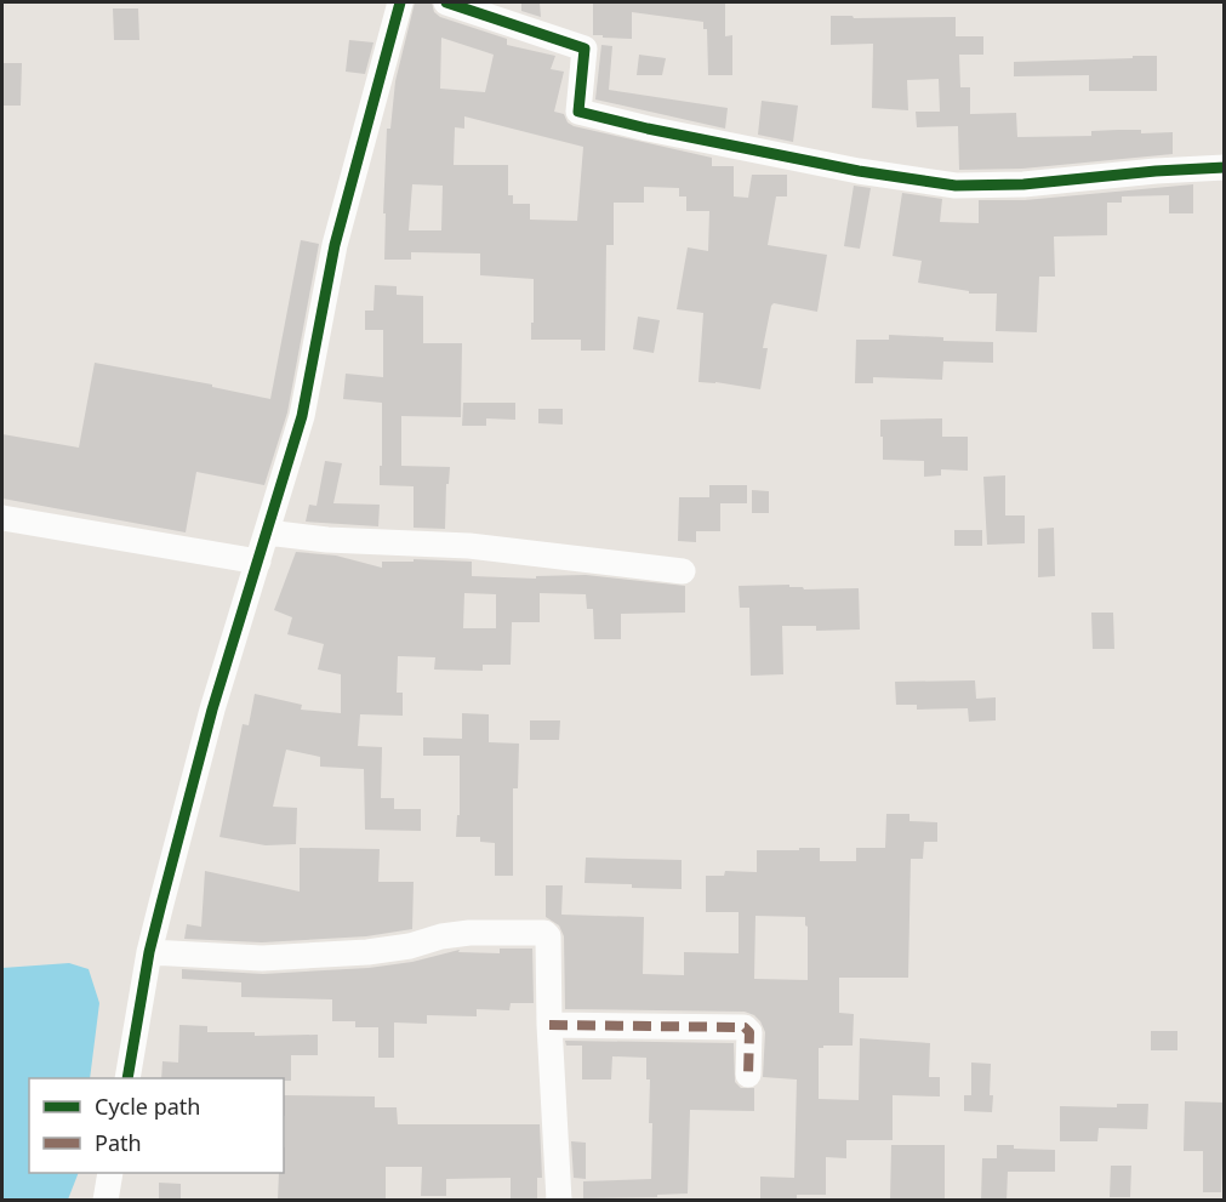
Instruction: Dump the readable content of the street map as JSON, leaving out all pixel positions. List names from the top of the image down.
{
  "legend": ["Cycle path", "Path"]
}
